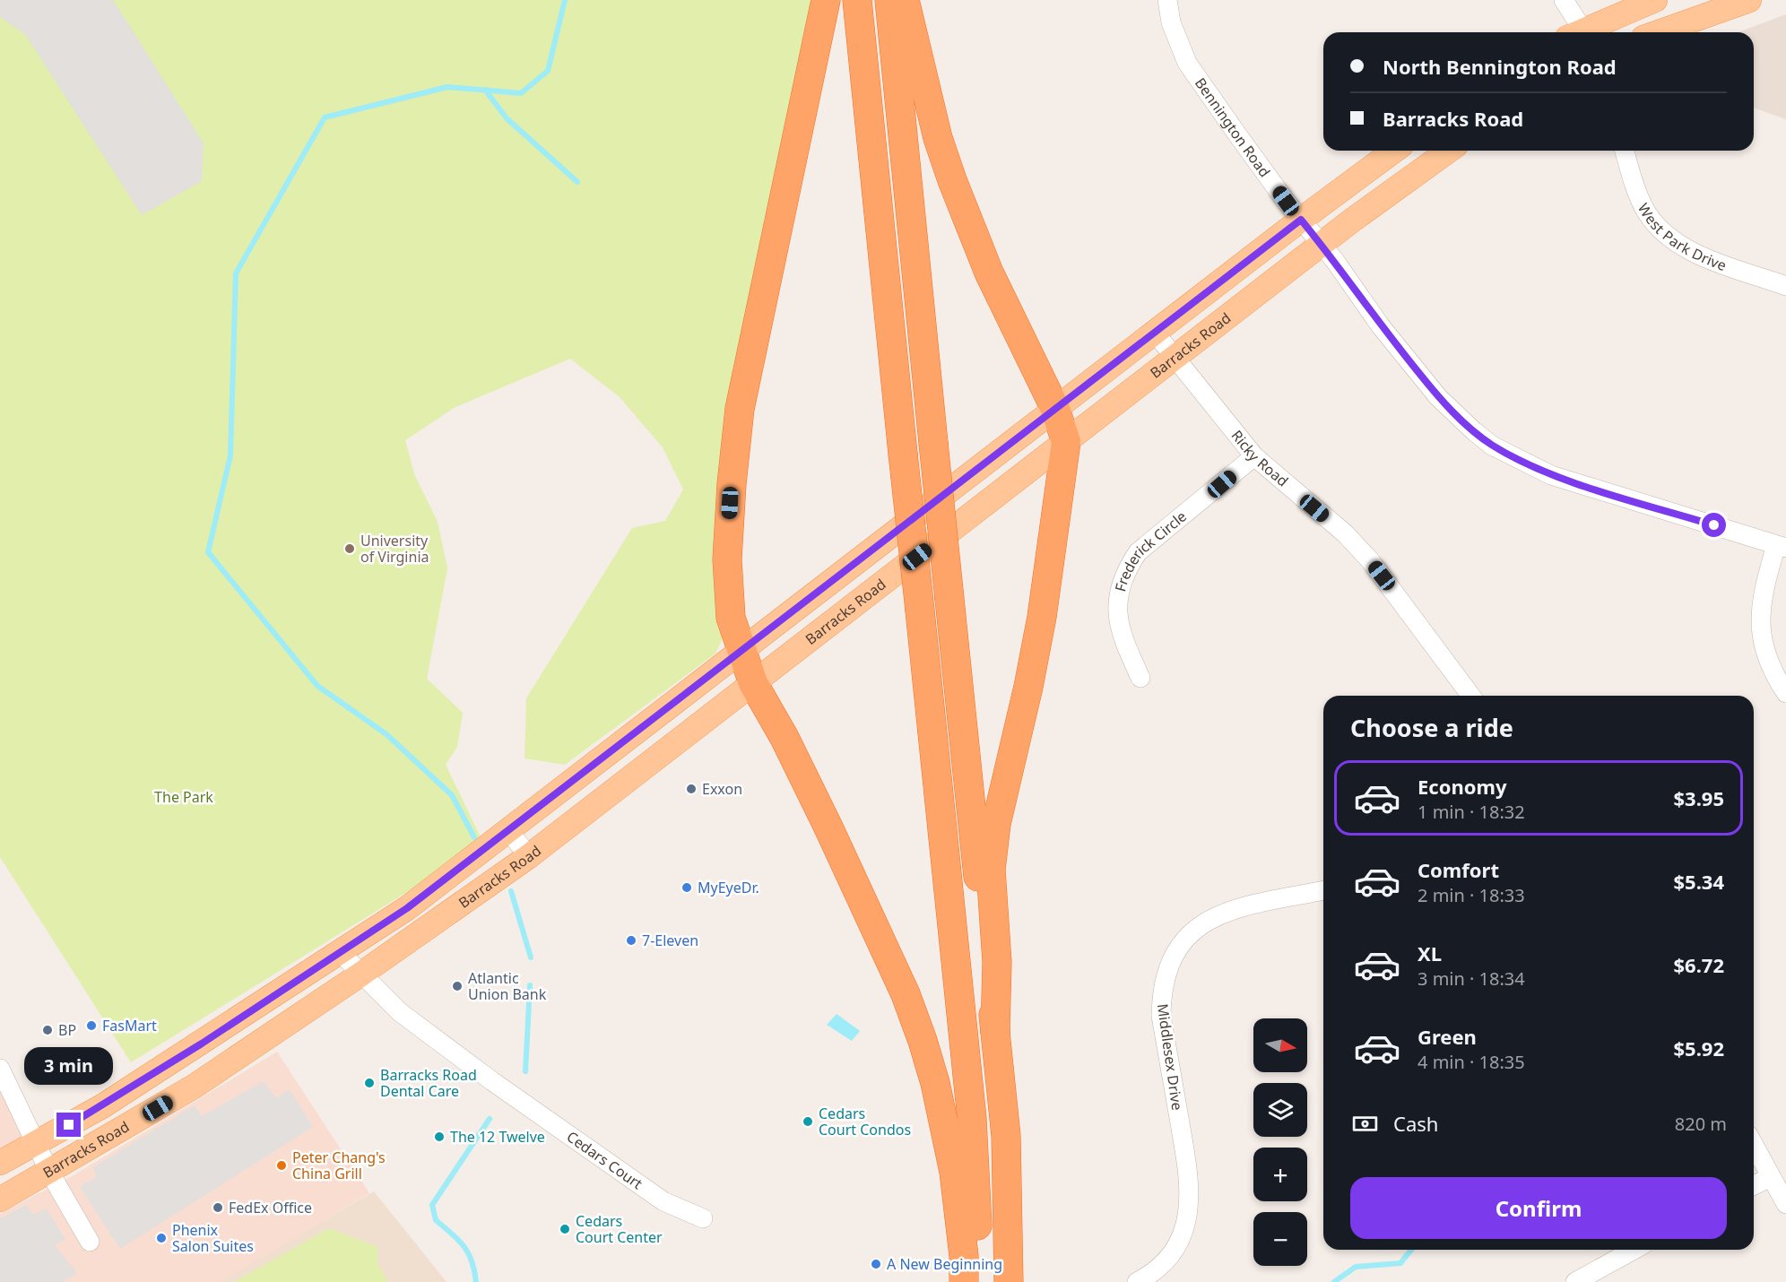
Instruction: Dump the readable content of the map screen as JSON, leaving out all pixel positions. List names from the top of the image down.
{
  "streets": {
    "main road": ["Barracks Road"],
    "street": [
      "Bennington Road",
      "West Park Drive",
      "Ricky Road",
      "Frederick Circle",
      "Middlesex Drive",
      "Cedars Court"
    ]
  },
  "crossings": [
    ["Bennington Road", "Barracks Road"],
    ["Barracks Road", "Ricky Road"],
    ["Barracks Road", "Cedars Court"],
    ["Ricky Road", "Frederick Circle"]
  ],
  "parks": ["The Park"],
  "places": [
    "University of Virginia",
    "Exxon",
    "MyEyeDr.",
    "7-Eleven",
    "Atlantic Union Bank",
    "FasMart",
    "BP",
    "Barracks Road Dental Care",
    "Cedars Court Condos",
    "The 12 Twelve",
    "Peter Chang's China Grill",
    "FedEx Office",
    "Cedars Court Center",
    "Phenix Salon Suites",
    "A New Beginning"
  ],
  "north": "right",
  "page": {
    "banner": ["North Bennington Road", "Barracks Road"],
    "heading": "Choose a ride",
    "list": [
      {
        "name": "Economy",
        "note": "1 min · 18:32",
        "value": "$3.95"
      },
      {
        "name": "Comfort",
        "note": "2 min · 18:33",
        "value": "$5.34"
      },
      {
        "name": "XL",
        "note": "3 min · 18:34",
        "value": "$6.72"
      },
      {
        "name": "Green",
        "note": "4 min · 18:35",
        "value": "$5.92"
      }
    ],
    "map_buttons": ["+", "−"],
    "bubble": "3 min",
    "pay": ["Cash", "820 m"],
    "buttons": "Confirm"
  }
}
